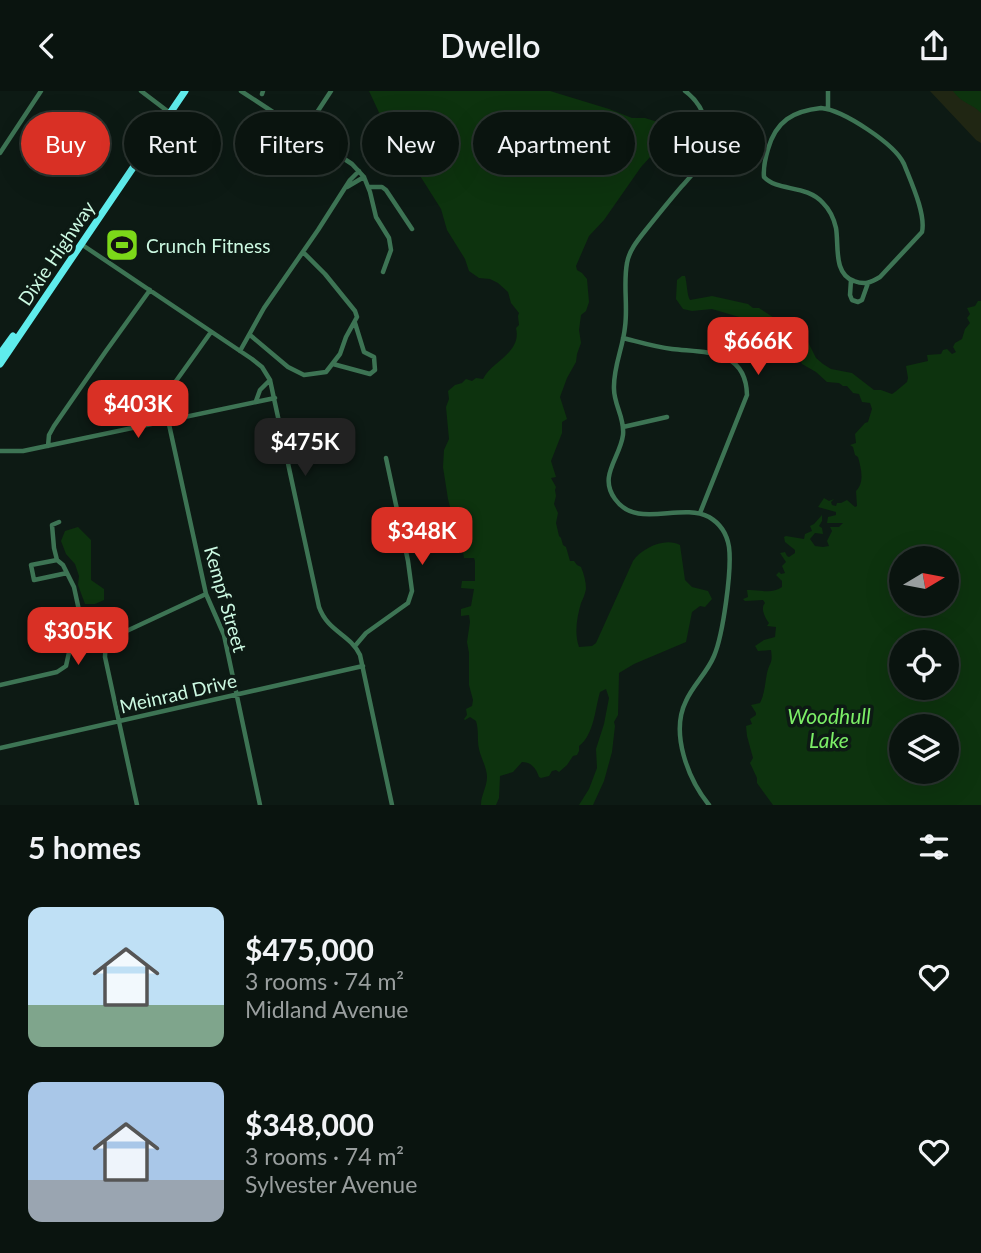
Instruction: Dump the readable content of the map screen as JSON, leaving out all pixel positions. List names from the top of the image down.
{
  "streets": {
    "main road": ["Dixie Highway"],
    "street": ["Kempf Street", "Meinrad Drive"]
  },
  "crossings": [
    ["Kempf Street", "Meinrad Drive"]
  ],
  "water": ["Woodhull Lake"],
  "places": {
    "sports": ["Crunch Fitness"]
  },
  "north": "right",
  "page": {
    "header": "Dwello",
    "chip": [
      "Buy",
      "Rent",
      "Filters",
      "New",
      "Apartment",
      "House"
    ],
    "price": [
      "$666K",
      "$403K",
      "$475K",
      "$348K",
      "$305K"
    ],
    "heading": "5 homes",
    "list": [
      {
        "name": "$475,000",
        "note": "3 rooms · 74 m² · Midland Avenue"
      },
      {
        "name": "$348,000",
        "note": "3 rooms · 74 m² · Sylvester Avenue"
      }
    ]
  }
}
